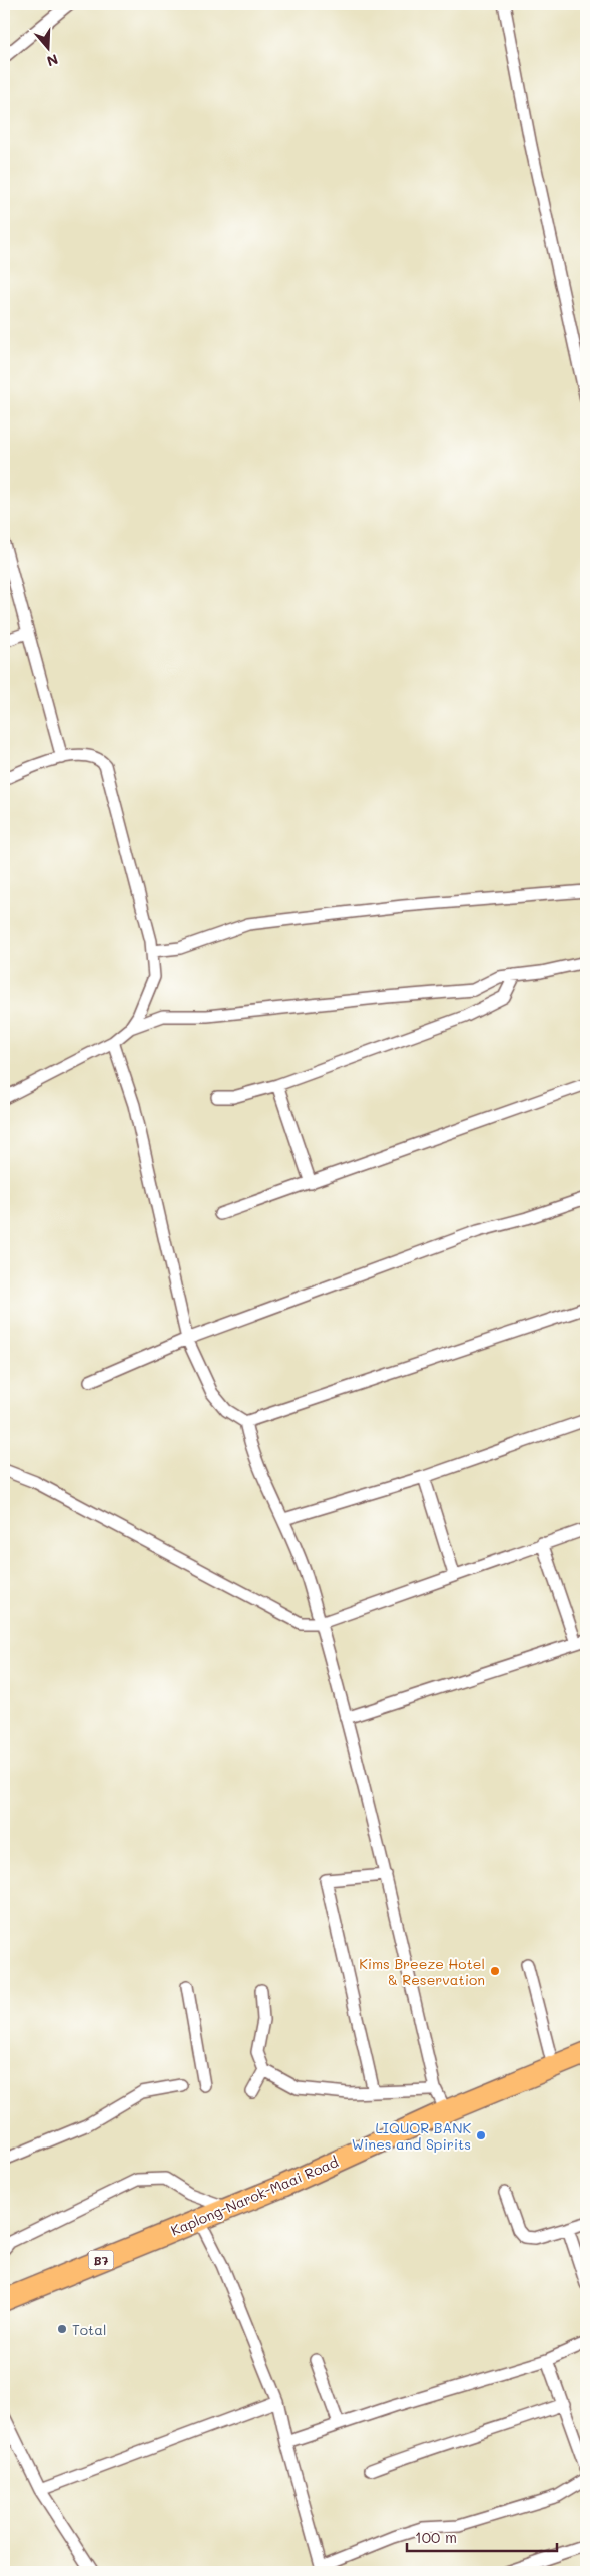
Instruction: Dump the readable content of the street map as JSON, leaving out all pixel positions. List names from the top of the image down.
{
  "streets": {
    "highway": ["Kaplong-Narok-Maai Road", "B7"]
  },
  "places": ["Kims Breeze Hotel & Reservation", "LIQUOR BANK Wines and Spirits", "Total"],
  "scale_bar": "100 m",
  "north": "bottom"
}
